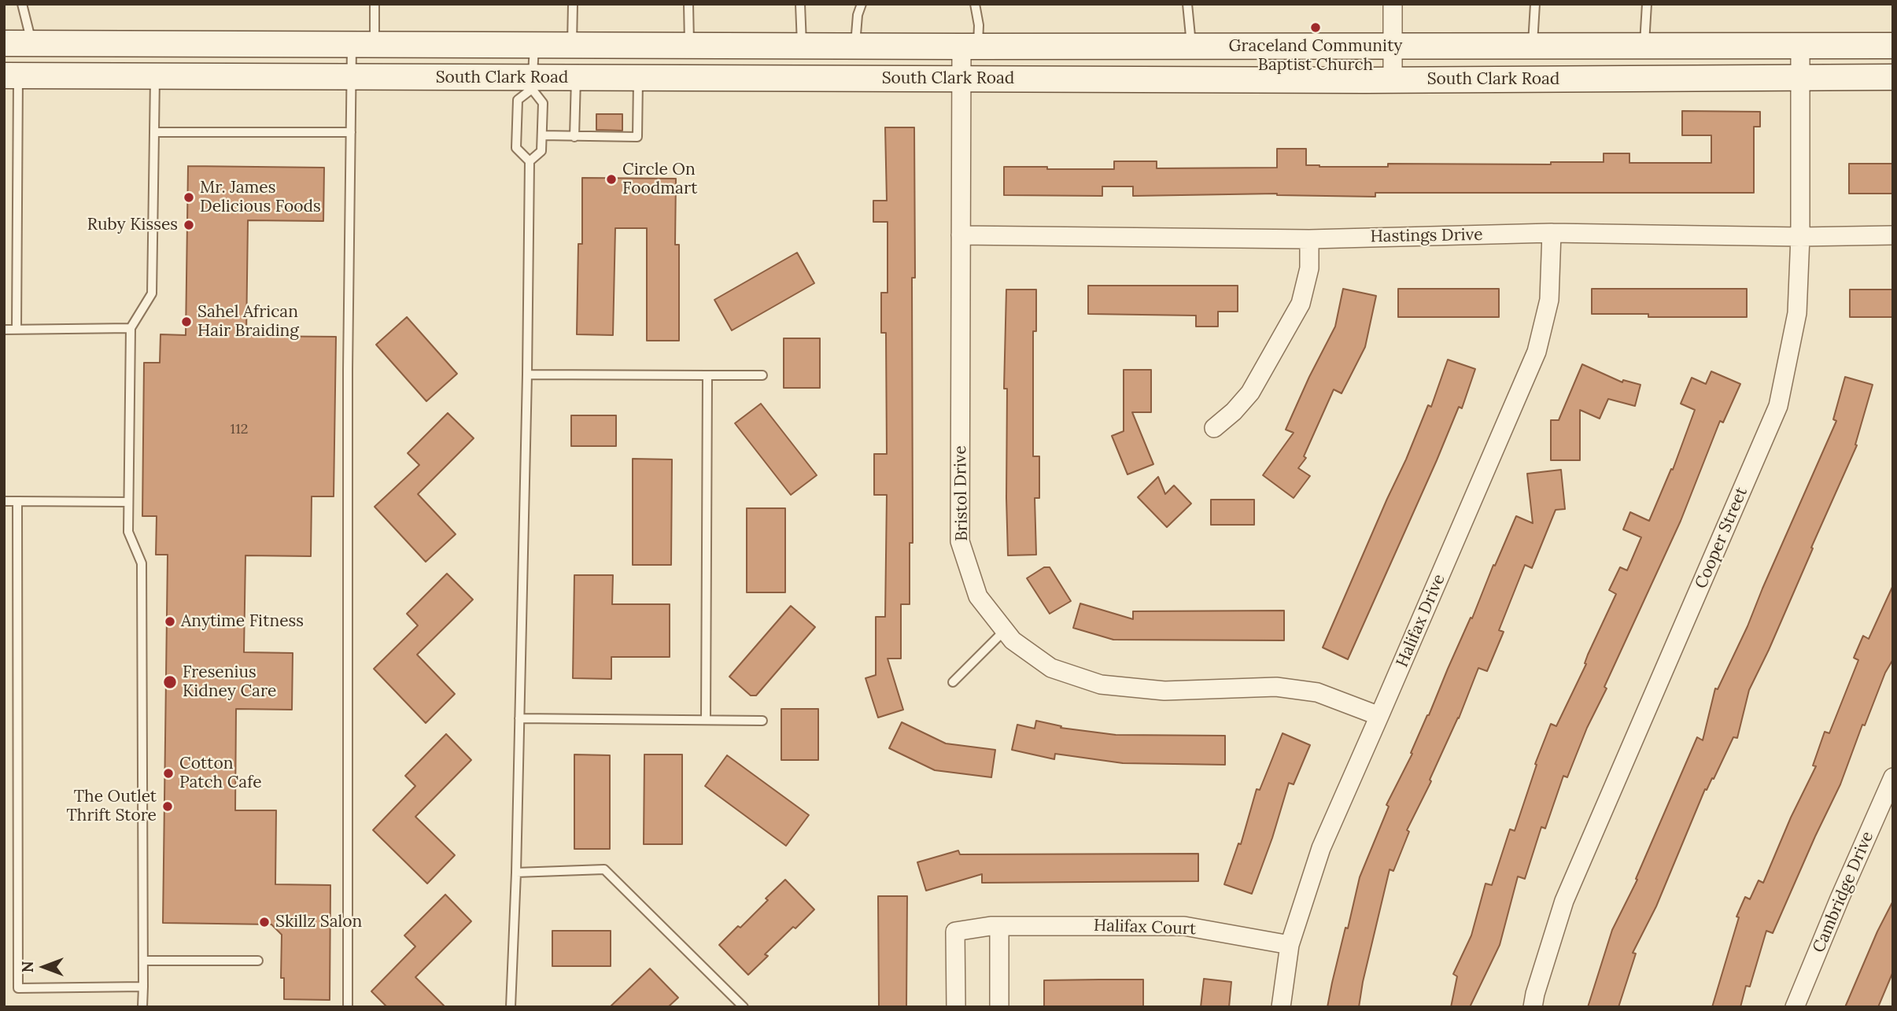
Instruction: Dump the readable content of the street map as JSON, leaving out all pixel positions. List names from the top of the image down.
{
  "streets": {
    "main road": ["South Clark Road"],
    "street": [
      "Hastings Drive",
      "Bristol Drive",
      "Cooper Street",
      "Halifax Drive",
      "Cambridge Drive",
      "Halifax Court"
    ]
  },
  "crossings": [
    ["South Clark Road", "Bristol Drive"],
    ["South Clark Road", "Cooper Street"],
    ["Hastings Drive", "Bristol Drive"],
    ["Hastings Drive", "Cooper Street"],
    ["Hastings Drive", "Halifax Drive"],
    ["Bristol Drive", "Halifax Drive"],
    ["Halifax Drive", "Halifax Court"]
  ],
  "places": [
    "Graceland Community Baptist Church",
    "Circle On Foodmart",
    "Mr. James Delicious Foods",
    "Ruby Kisses",
    "Sahel African Hair Braiding",
    "Anytime Fitness",
    "Fresenius Kidney Care",
    "Cotton Patch Cafe",
    "The Outlet Thrift Store",
    "Skillz Salon"
  ],
  "house_numbers": ["112"],
  "north": "left"
}
